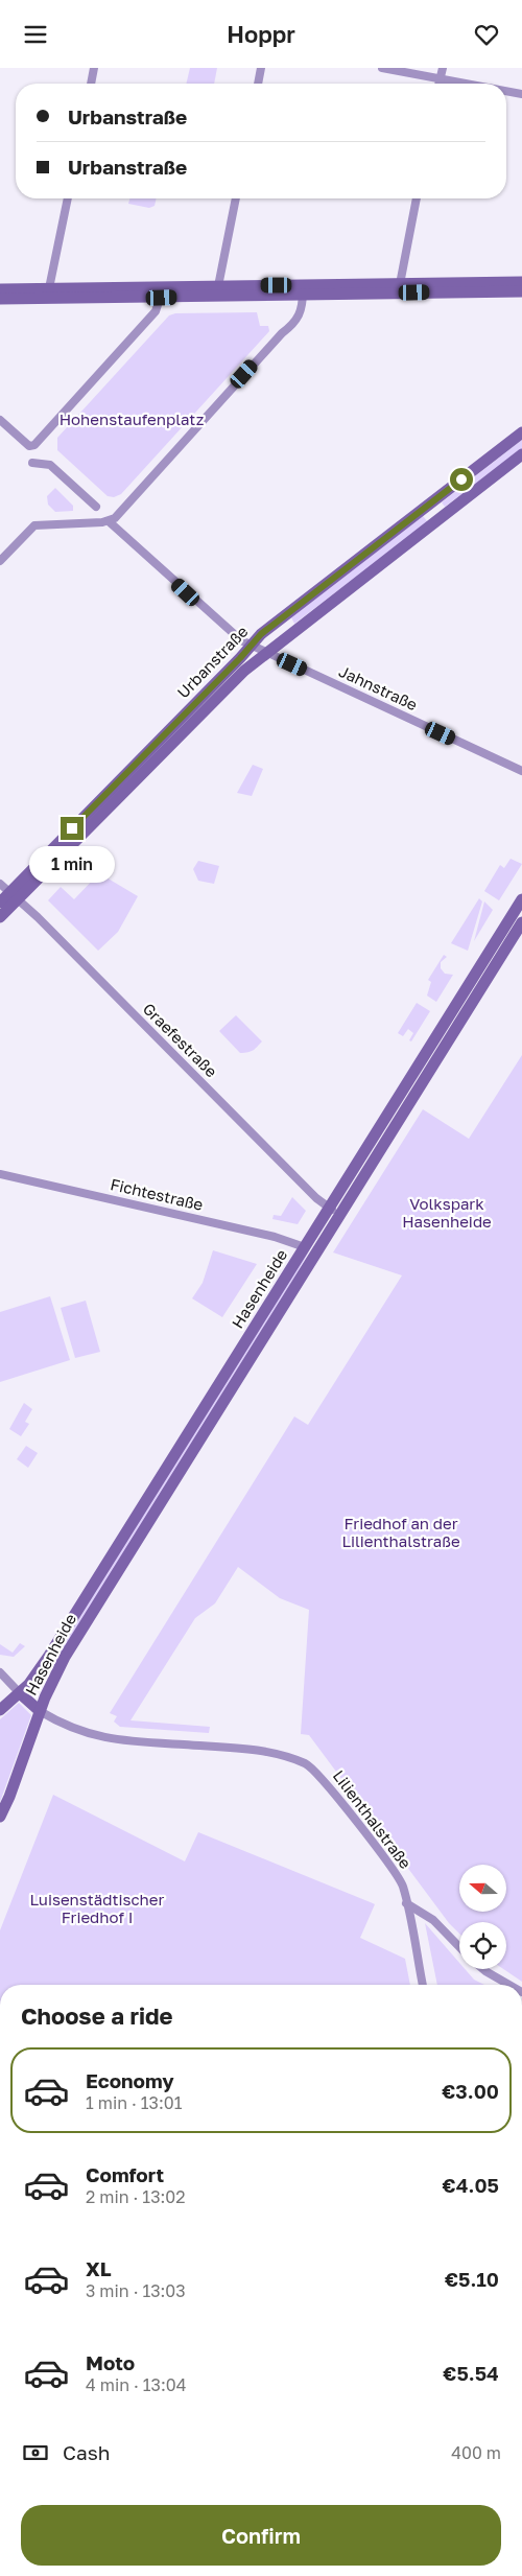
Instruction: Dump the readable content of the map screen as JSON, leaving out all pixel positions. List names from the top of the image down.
{
  "streets": {
    "main road": ["Urbanstraße", "Hasenheide"],
    "street": [
      "Jahnstraße",
      "Graefestraße",
      "Fichtestraße",
      "Lilienthalstraße"
    ]
  },
  "crossings": [
    ["Urbanstraße", "Jahnstraße"],
    ["Urbanstraße", "Graefestraße"],
    ["Graefestraße", "Hasenheide"],
    ["Fichtestraße", "Hasenheide"],
    ["Hasenheide", "Lilienthalstraße"]
  ],
  "parks": [
    "Hohenstaufenplatz",
    "Volkspark Hasenheide",
    "Friedhof an der Lilienthalstraße",
    "Luisenstädtischer Friedhof I"
  ],
  "north": "left",
  "page": {
    "header": "Hoppr",
    "banner": ["Urbanstraße", "Urbanstraße"],
    "bubble": "1 min",
    "heading": "Choose a ride",
    "list": [
      {
        "name": "Economy",
        "note": "1 min · 13:01",
        "value": "€3.00"
      },
      {
        "name": "Comfort",
        "note": "2 min · 13:02",
        "value": "€4.05"
      },
      {
        "name": "XL",
        "note": "3 min · 13:03",
        "value": "€5.10"
      },
      {
        "name": "Moto",
        "note": "4 min · 13:04",
        "value": "€5.54"
      }
    ],
    "pay": ["Cash", "400 m"],
    "buttons": "Confirm"
  }
}
